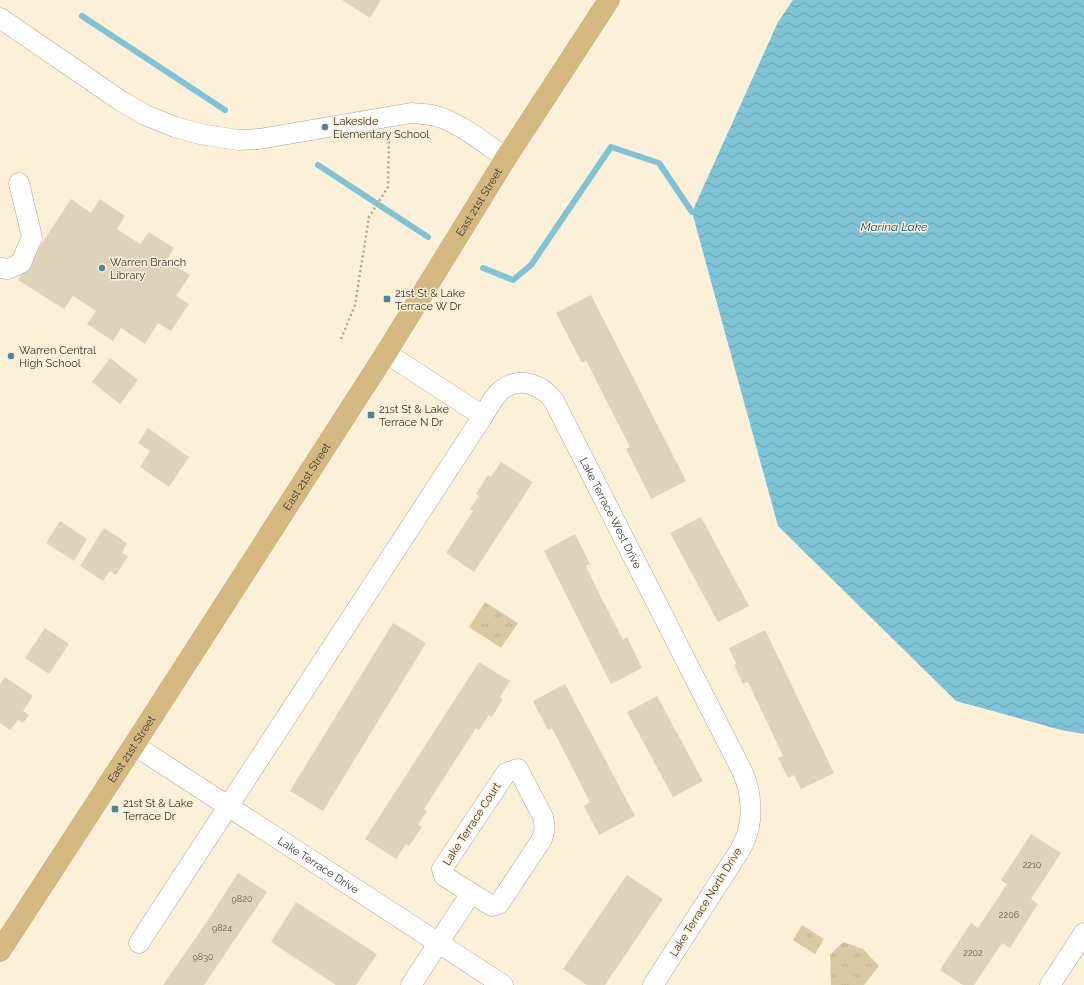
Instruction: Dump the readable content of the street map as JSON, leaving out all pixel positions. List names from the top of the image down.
{
  "streets": {
    "main road": ["East 21st Street"],
    "street": [
      "Lake Terrace West Drive",
      "Lake Terrace Court",
      "Lake Terrace Drive",
      "Lake Terrace North Drive"
    ]
  },
  "crossings": [
    ["East 21st Street", "Lake Terrace Drive"],
    ["Lake Terrace West Drive", "Lake Terrace North Drive"]
  ],
  "water": ["Marina Lake"],
  "places": {
    "other": ["Lakeside Elementary School", "Warren Branch Library", "Warren Central High School"],
    "transit": ["21st St & Lake Terrace W Dr", "21st St & Lake Terrace N Dr", "21st St & Lake Terrace Dr"]
  },
  "house_numbers": [
    "2210",
    "9820",
    "2206",
    "9824",
    "2202",
    "9830"
  ]
}
